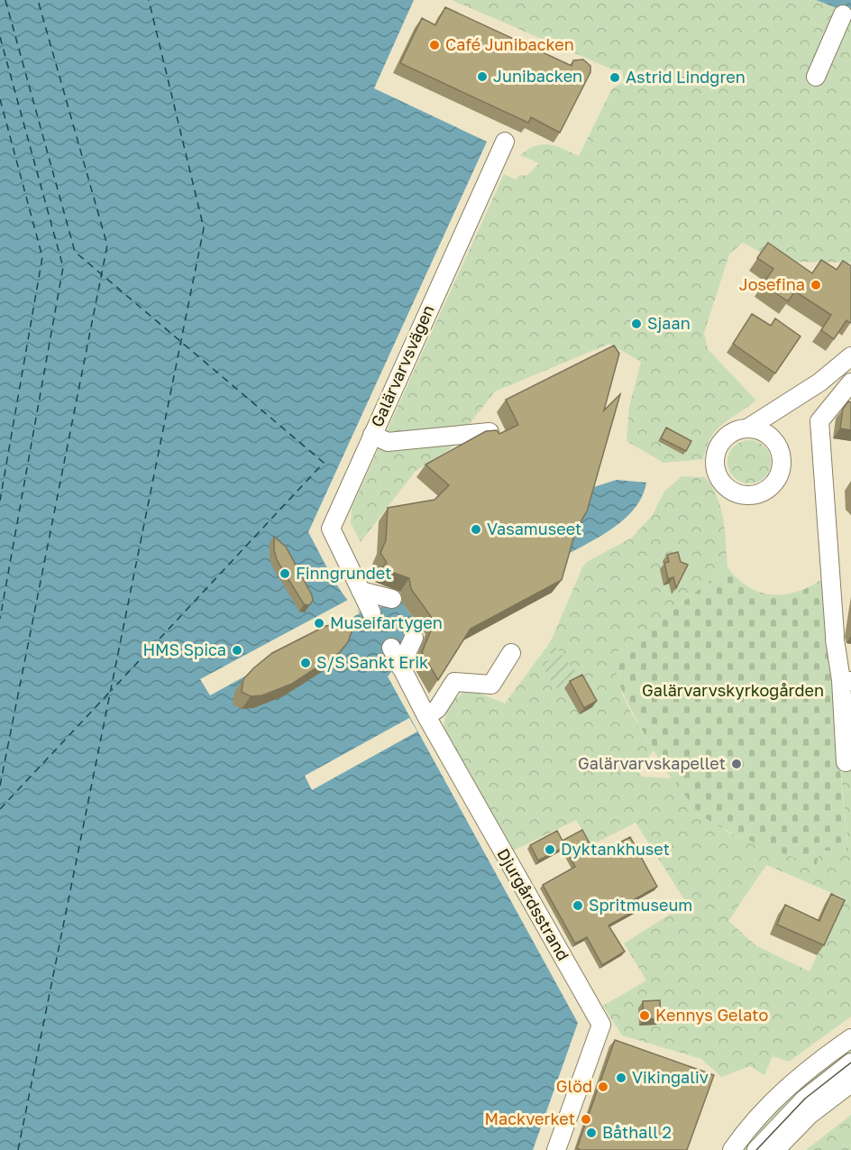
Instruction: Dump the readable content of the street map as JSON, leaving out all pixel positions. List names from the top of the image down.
{
  "streets": {
    "street": ["Galärvarvsvägen", "Djurgårdsstrand"]
  },
  "parks": ["Galärvarvskyrkogården"],
  "places": [
    "Café Junibacken",
    "Junibacken",
    "Astrid Lindgren",
    "Josefina",
    "Sjaan",
    "Vasamuseet",
    "Finngrundet",
    "Museifartygen",
    "HMS Spica",
    "S/S Sankt Erik",
    "Galärvarvskapellet",
    "Dyktankhuset",
    "Spritmuseum",
    "Kennys Gelato",
    "Vikingaliv",
    "Glöd",
    "Mackverket",
    "Båthall 2"
  ]
}
